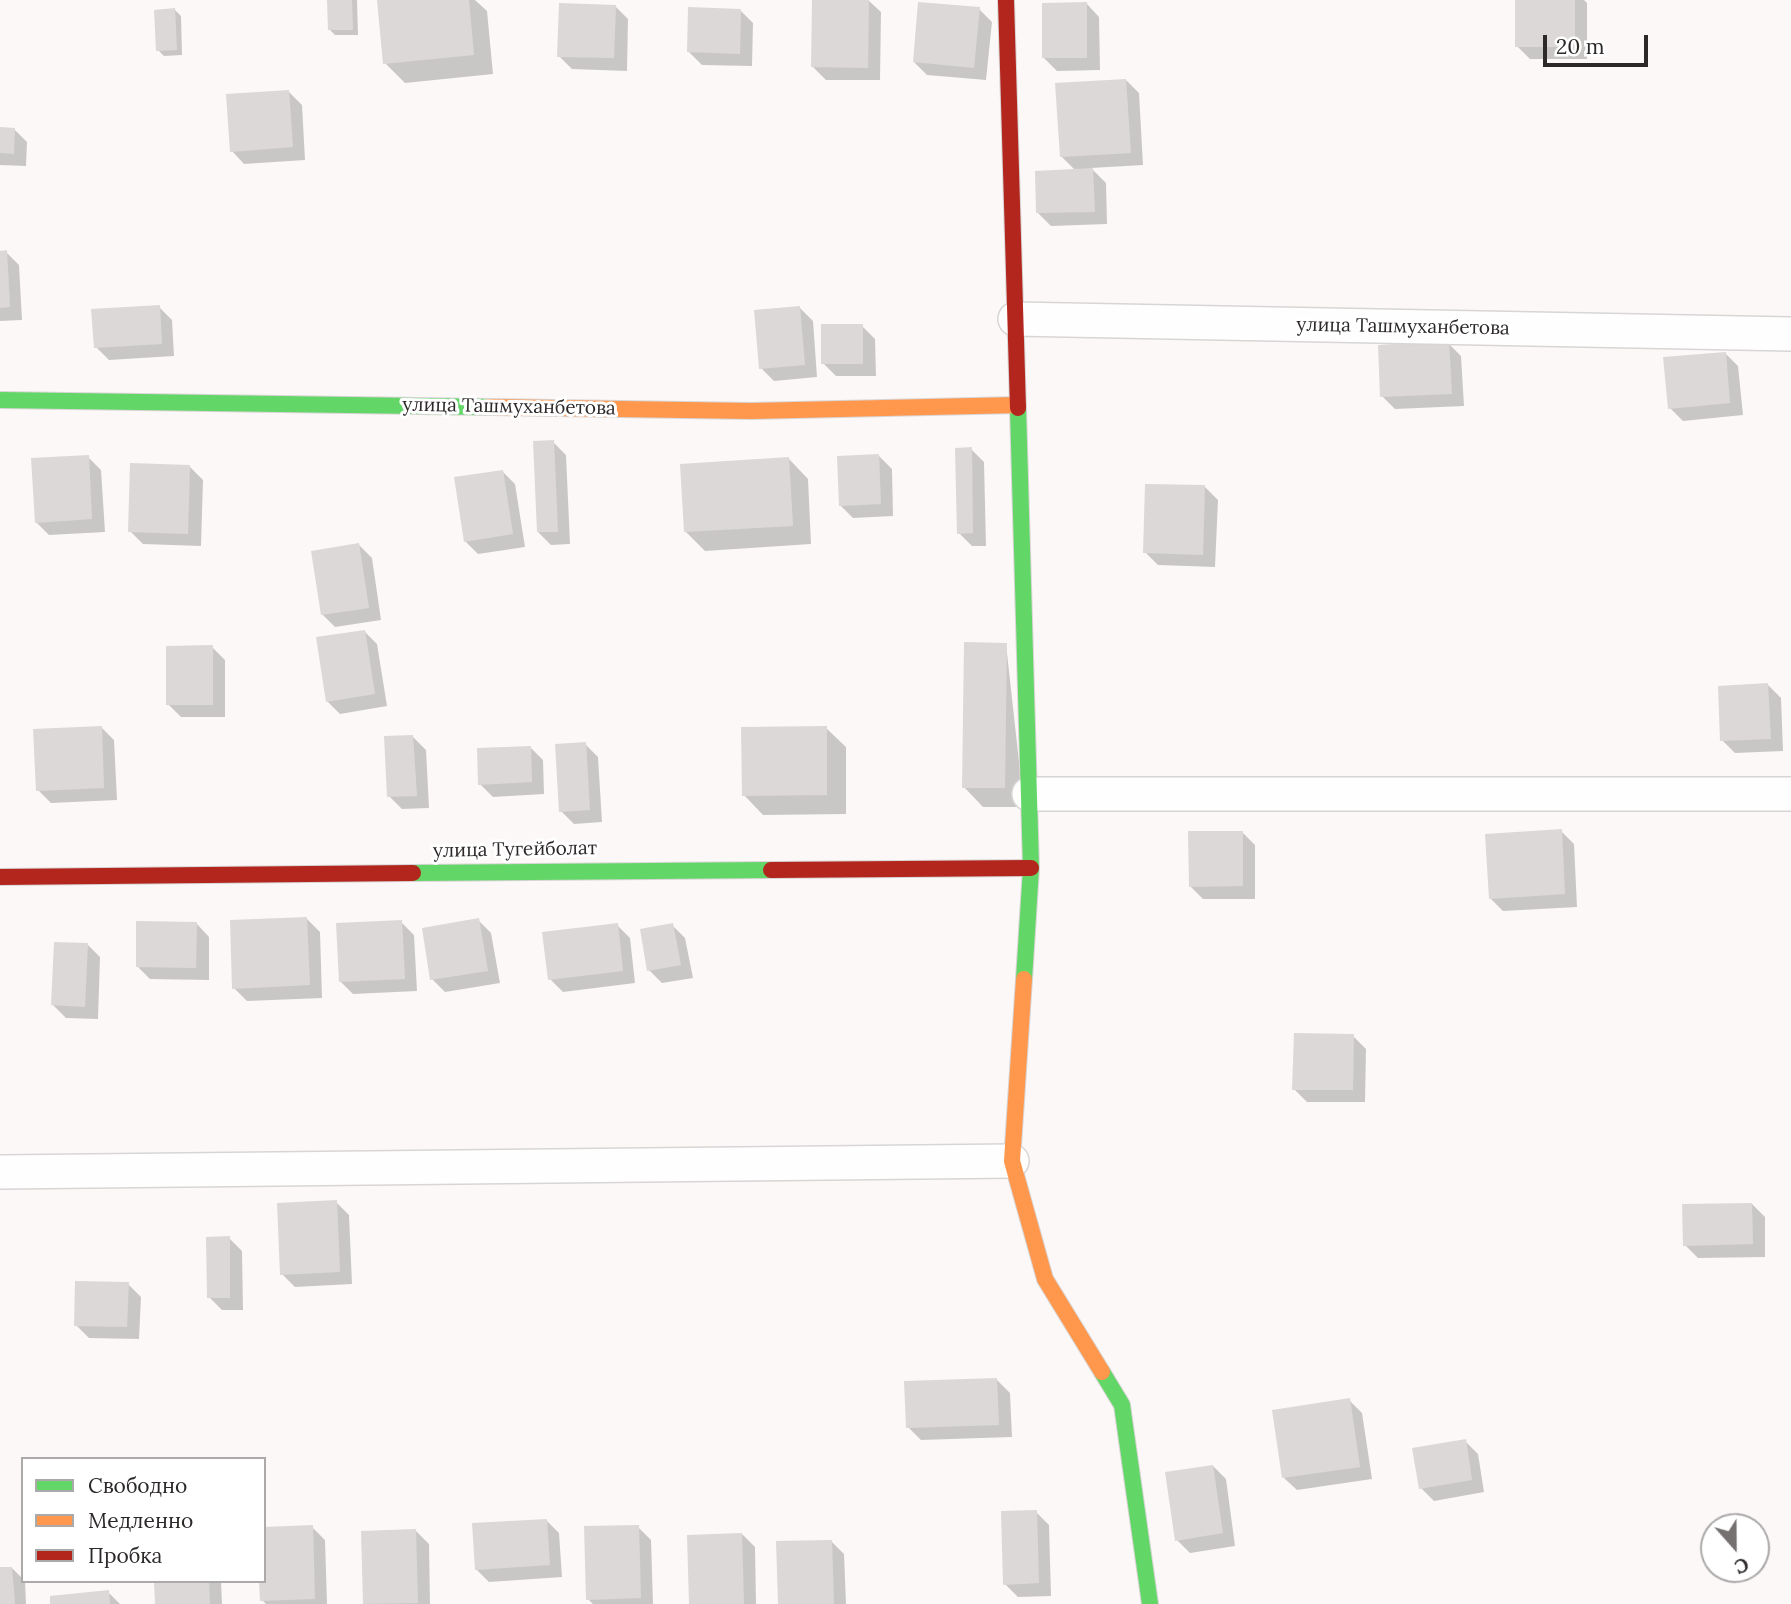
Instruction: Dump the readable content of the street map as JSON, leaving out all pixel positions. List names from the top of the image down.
{
  "streets": {
    "street": ["улица Ташмуханбетова", "улица Тугейболат"]
  },
  "legend": ["Свободно", "Медленно", "Пробка"],
  "scale_bar": "20 m",
  "north": "bottom"
}
